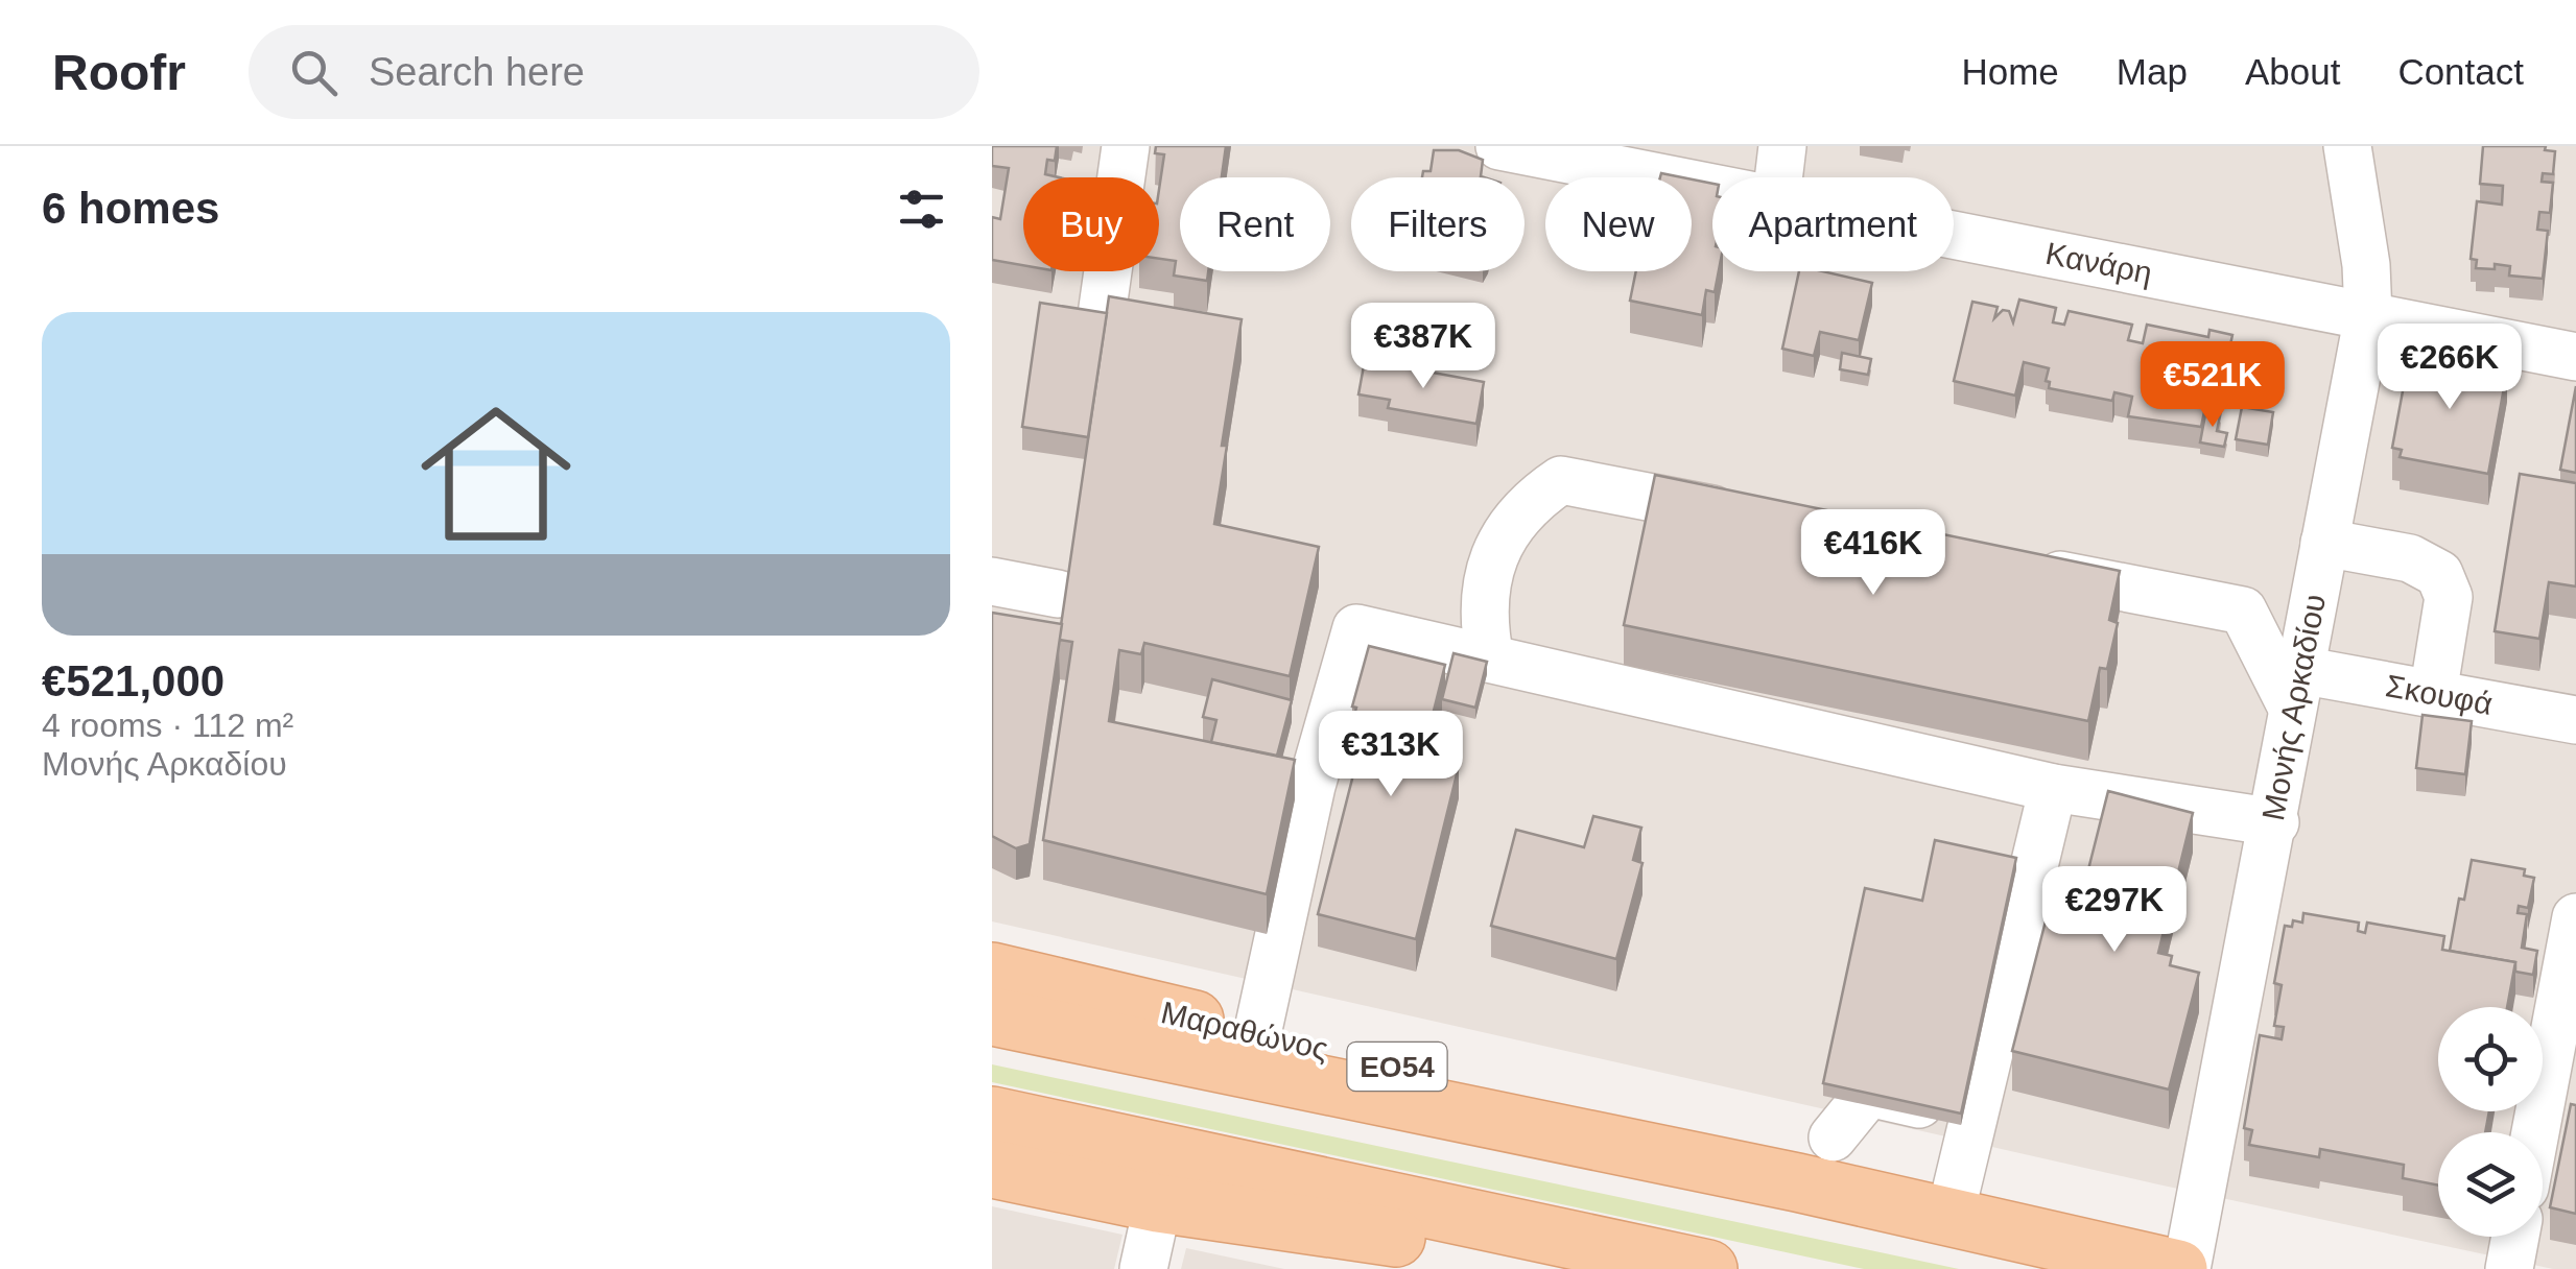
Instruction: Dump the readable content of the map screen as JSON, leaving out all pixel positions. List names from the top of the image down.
{
  "streets": {
    "main road": ["Μαραθώνος", "ΕΟ54"],
    "street": ["Κανάρη", "Σκουφά", "Μονής Αρκαδίου"]
  },
  "crossings": [
    ["Κανάρη", "Μονής Αρκαδίου"],
    ["Σκουφά", "Μονής Αρκαδίου"]
  ],
  "page": {
    "header": "Roofr",
    "search": "Search here",
    "nav": [
      "Home",
      "Map",
      "About",
      "Contact"
    ],
    "heading": "6 homes",
    "chip": [
      "Buy",
      "Rent",
      "Filters",
      "New",
      "Apartment"
    ],
    "list": [
      {
        "name": "€521,000",
        "note": "4 rooms · 112 m² · Μονής Αρκαδίου"
      }
    ],
    "price": [
      "€387K",
      "€266K",
      "€521K",
      "€416K",
      "€313K",
      "€297K"
    ]
  }
}
